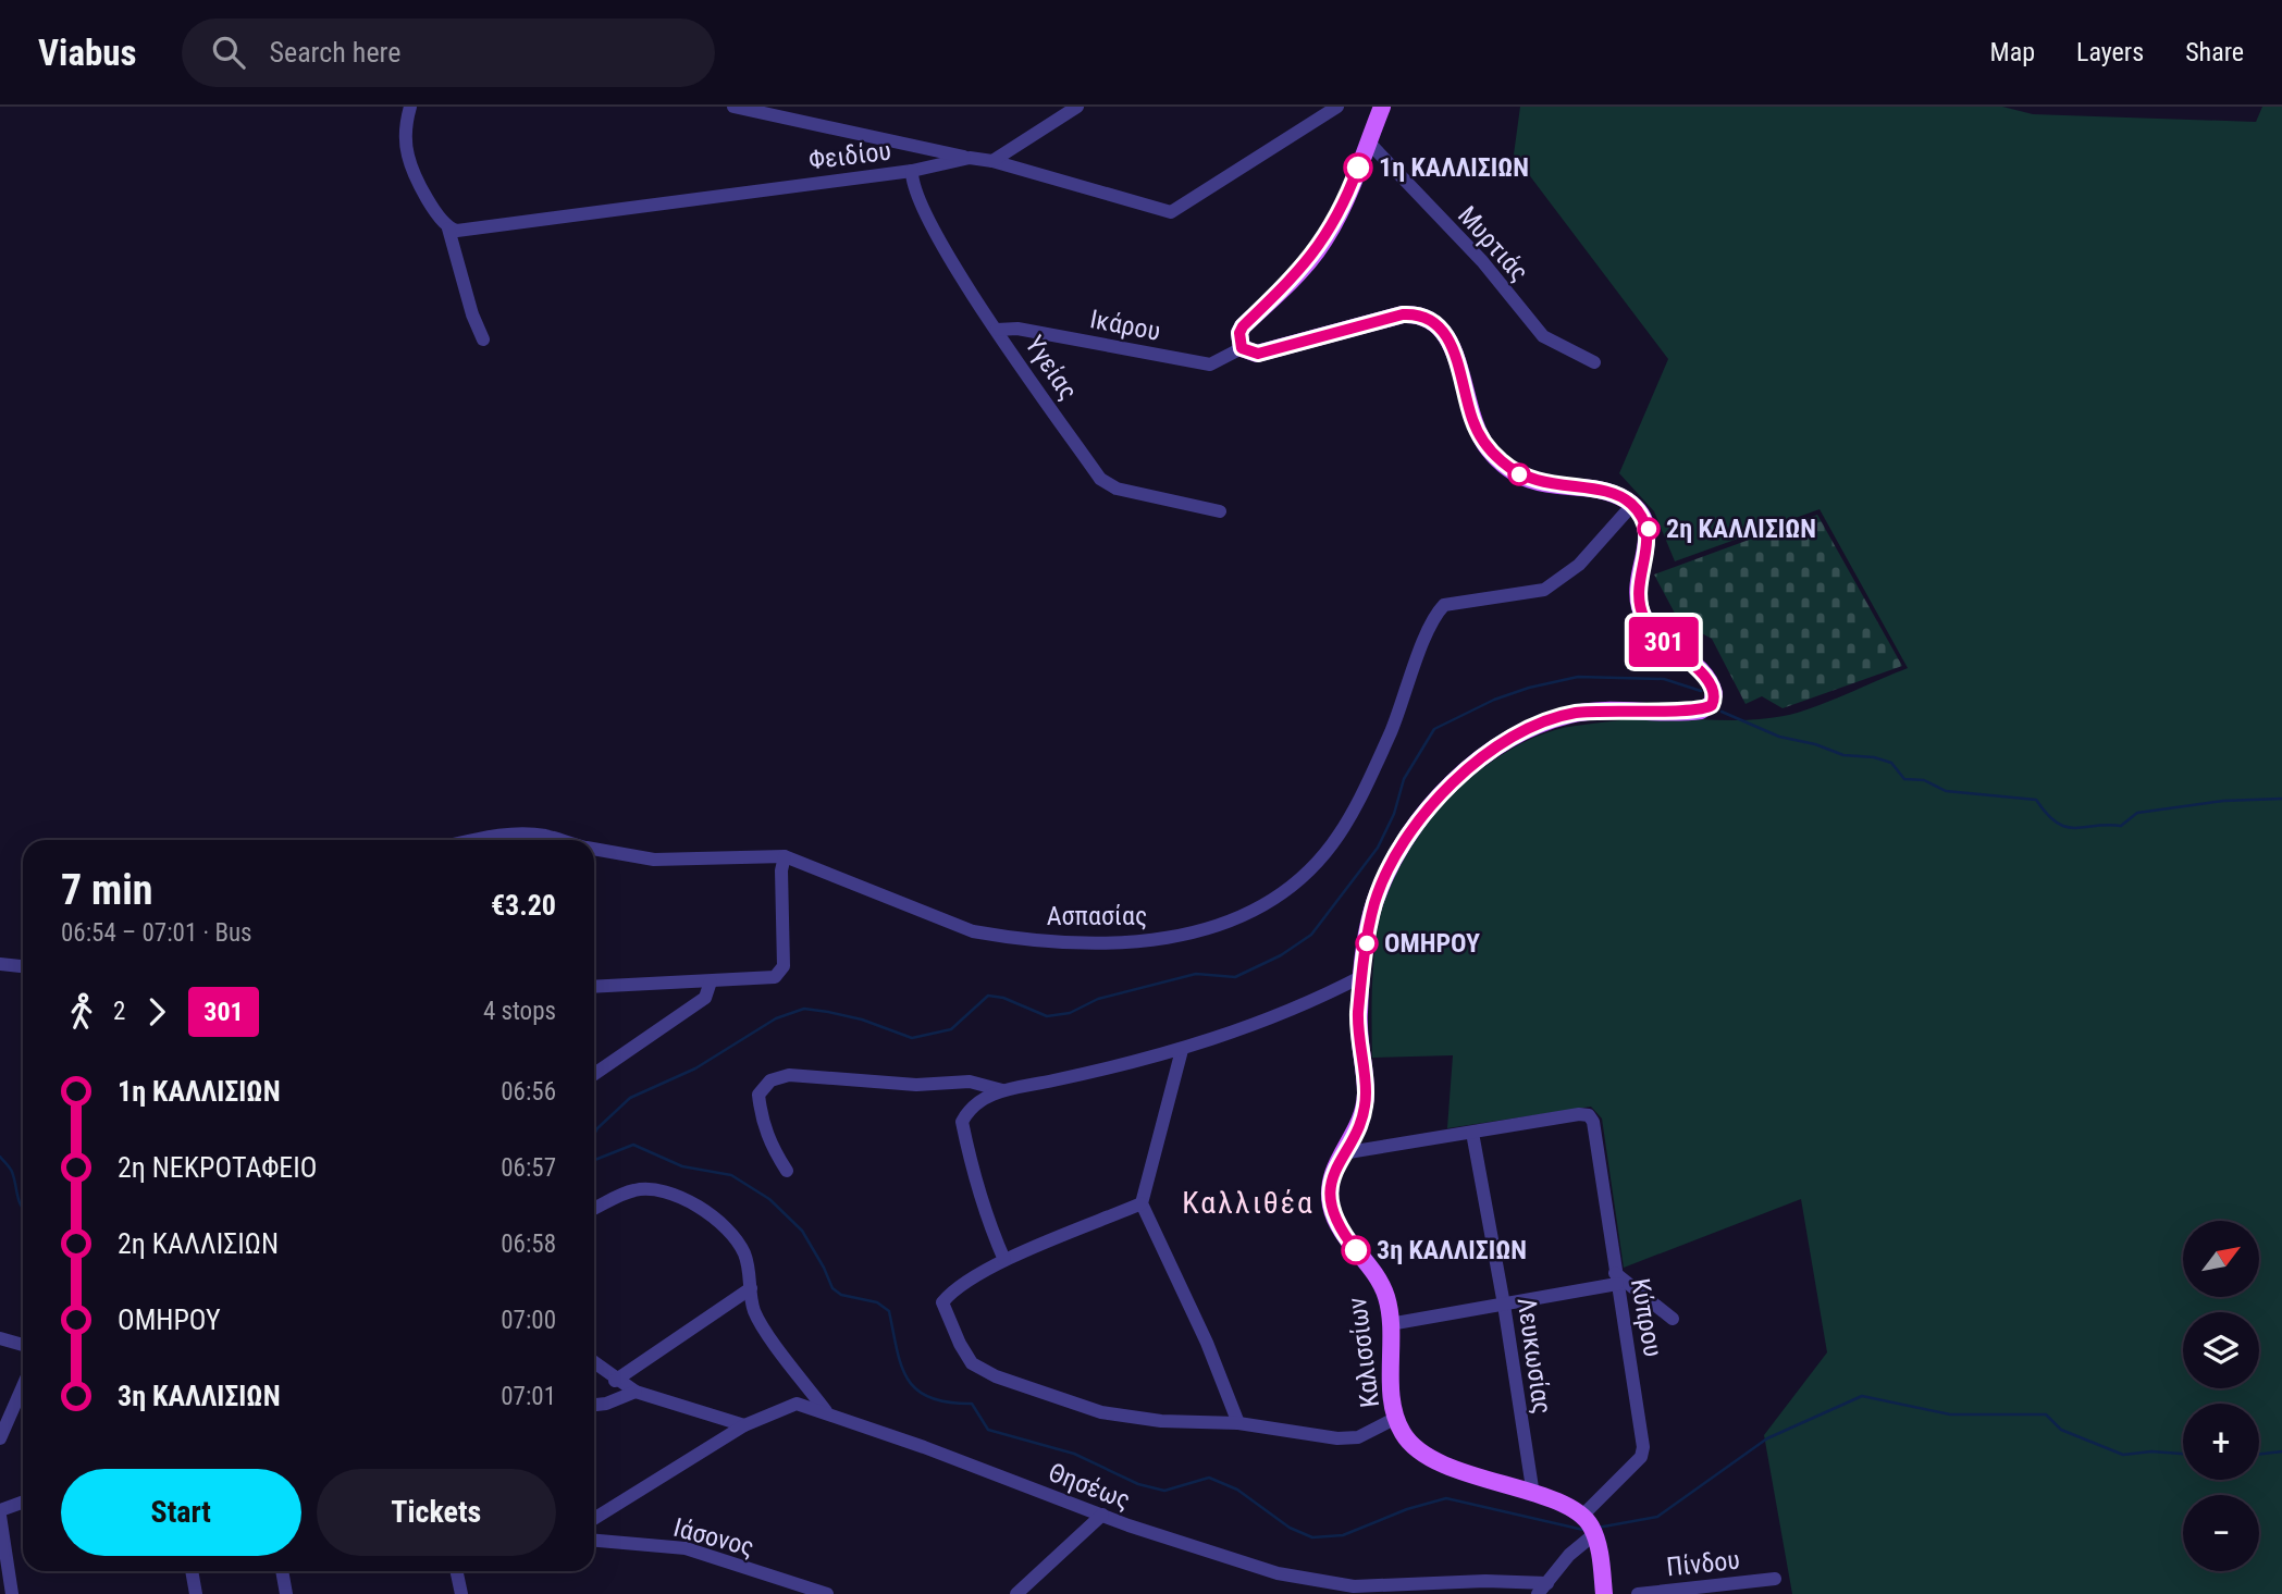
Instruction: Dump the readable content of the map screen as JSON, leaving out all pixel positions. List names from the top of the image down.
{
  "streets": {
    "main road": ["Καλισσίων"],
    "street": [
      "Φειδίου",
      "Μυρτιάς",
      "Ικάρου",
      "Υγείας",
      "Ασπασίας",
      "Κύπρου",
      "Λευκωσίας",
      "Θησέως",
      "Ιάσονος",
      "Πίνδου"
    ]
  },
  "crossings": [
    ["Φειδίου", "Υγείας"],
    ["Ικάρου", "Υγείας"],
    ["Ασπασίας", "Καλισσίων"],
    ["Κύπρου", "Καλισσίων"],
    ["Κύπρου", "Λευκωσίας"],
    ["Καλισσίων", "Λευκωσίας"]
  ],
  "districts": ["Καλλιθέα"],
  "places": [
    "1η ΚΑΛΛΙΣΙΩΝ",
    "2η ΚΑΛΛΙΣΙΩΝ",
    "ΟΜΗΡΟΥ",
    "3η ΚΑΛΛΙΣΙΩΝ"
  ],
  "lines": ["bus line 301"],
  "north": "top right",
  "page": {
    "header": "Viabus",
    "search": "Search here",
    "nav": ["Map", "Layers", "Share"],
    "on_map": "301",
    "heading": ["7 min", "06:54 – 07:01 · Bus", "€3.20"],
    "legs": ["2", "301", "4 stops"],
    "list": [
      {
        "name": "1η ΚΑΛΛΙΣΙΩΝ",
        "value": "06:56"
      },
      {
        "name": "2η ΝΕΚΡΟΤΑΦΕΙΟ",
        "value": "06:57"
      },
      {
        "name": "2η ΚΑΛΛΙΣΙΩΝ",
        "value": "06:58"
      },
      {
        "name": "ΟΜΗΡΟΥ",
        "value": "07:00"
      },
      {
        "name": "3η ΚΑΛΛΙΣΙΩΝ",
        "value": "07:01"
      }
    ],
    "map_buttons": ["+", "−"],
    "buttons": ["Start", "Tickets"]
  }
}
